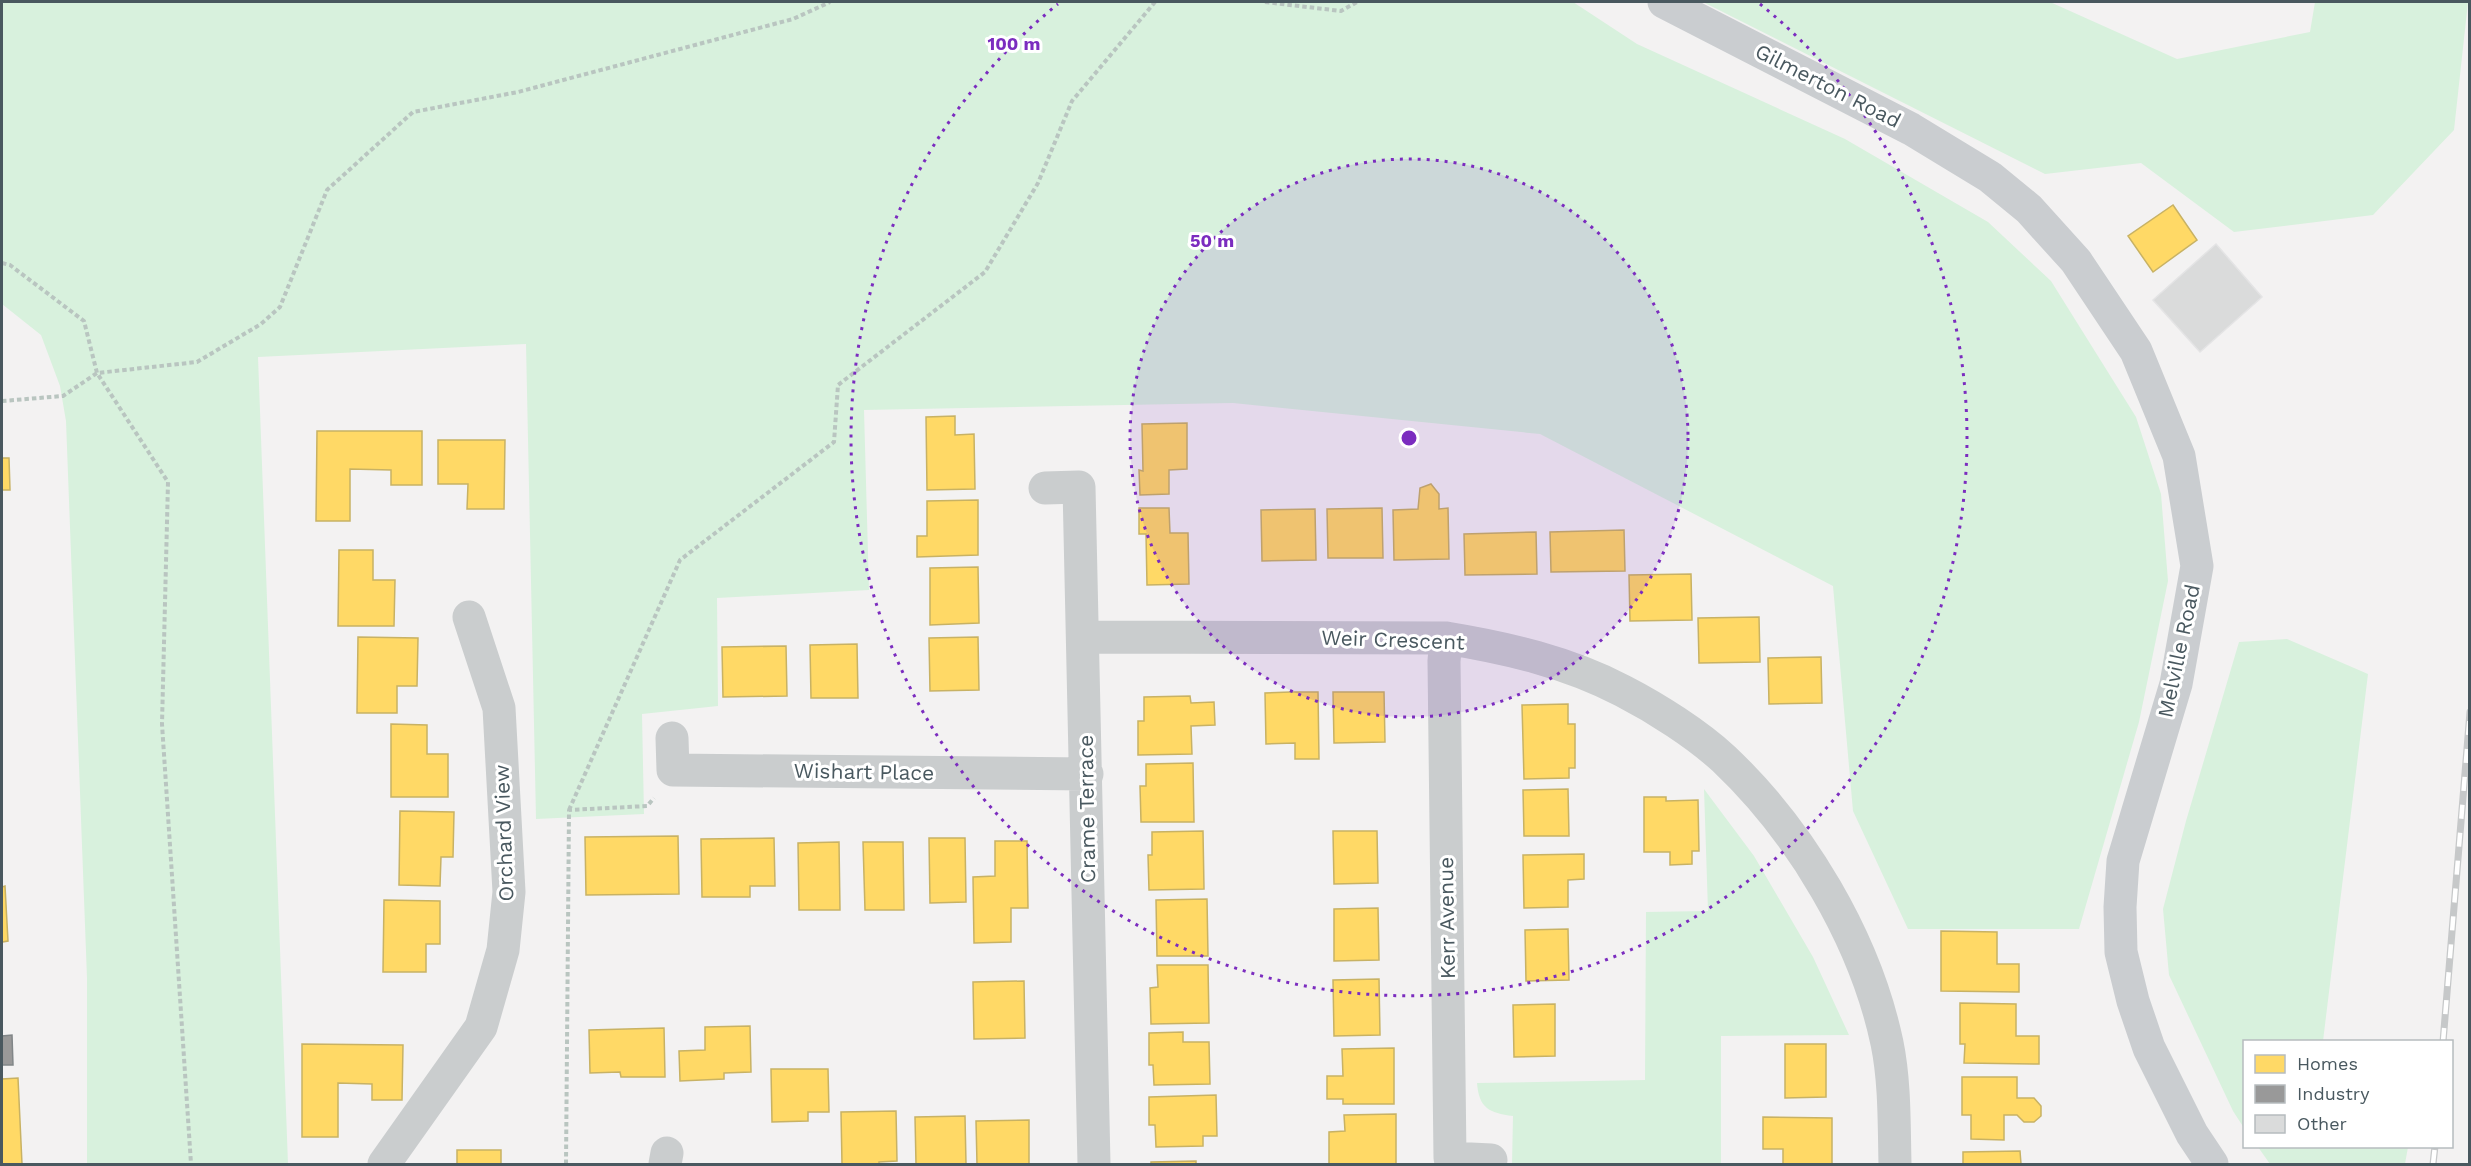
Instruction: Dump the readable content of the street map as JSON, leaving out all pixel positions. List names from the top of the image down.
{
  "streets": {
    "main road": ["Gilmerton Road", "Melville Road"],
    "street": [
      "Weir Crescent",
      "Wishart Place",
      "Crame Terrace",
      "Orchard View",
      "Kerr Avenue"
    ]
  },
  "crossings": [
    ["Gilmerton Road", "Melville Road"],
    ["Weir Crescent", "Crame Terrace"],
    ["Weir Crescent", "Kerr Avenue"],
    ["Wishart Place", "Crame Terrace"]
  ],
  "legend": ["Homes", "Industry", "Other"],
  "rings": ["100 m", "50 m"]
}
